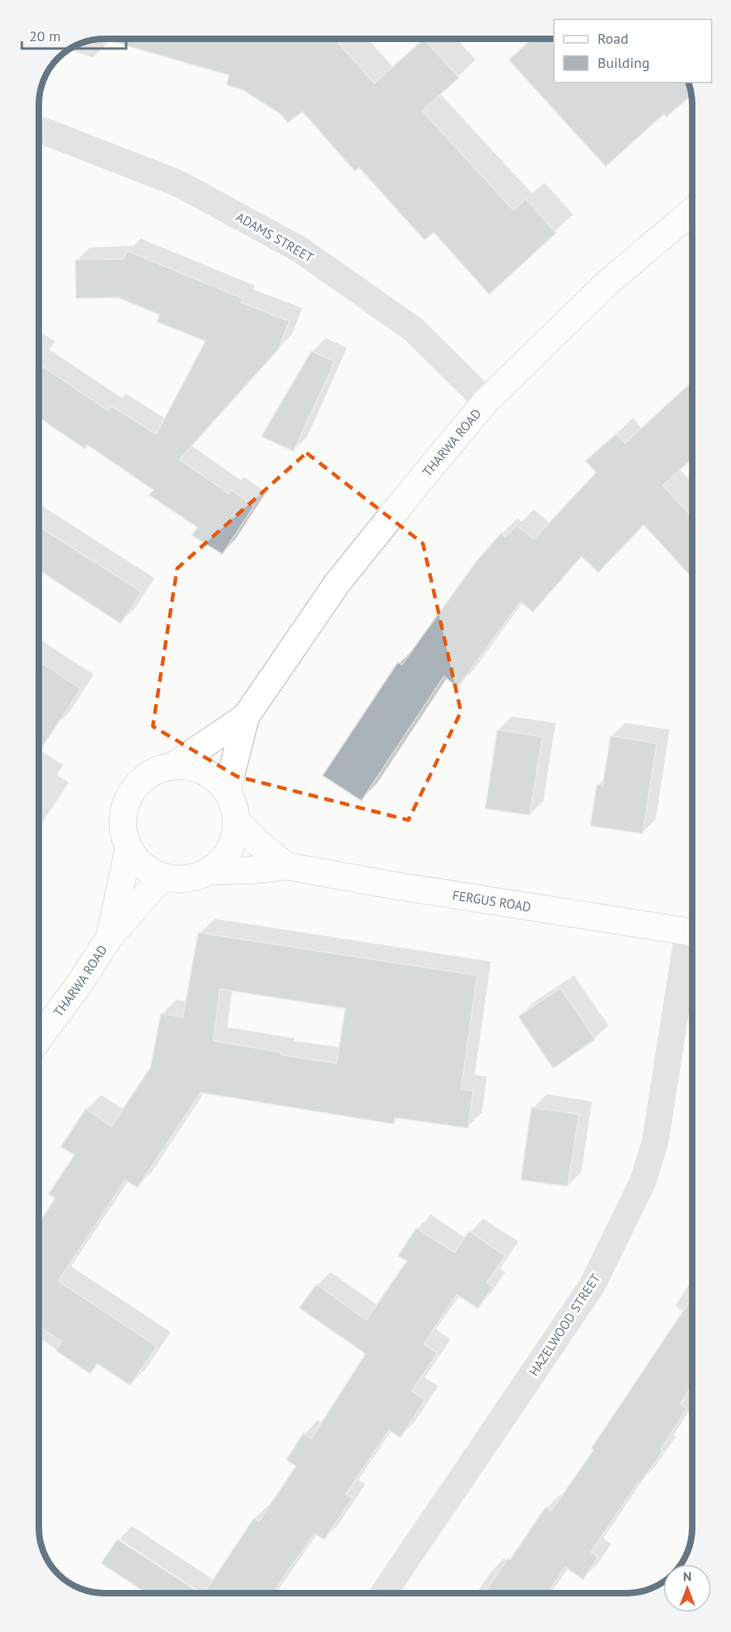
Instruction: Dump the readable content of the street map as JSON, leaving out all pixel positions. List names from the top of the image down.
{
  "streets": {
    "street": [
      "ADAMS STREET",
      "THARWA ROAD",
      "FERGUS ROAD",
      "HAZELWOOD STREET"
    ]
  },
  "crossings": [
    ["ADAMS STREET", "THARWA ROAD"],
    ["THARWA ROAD", "FERGUS ROAD"]
  ],
  "legend": ["Road", "Building"],
  "scale_bar": "20 m",
  "north": "top"
}
